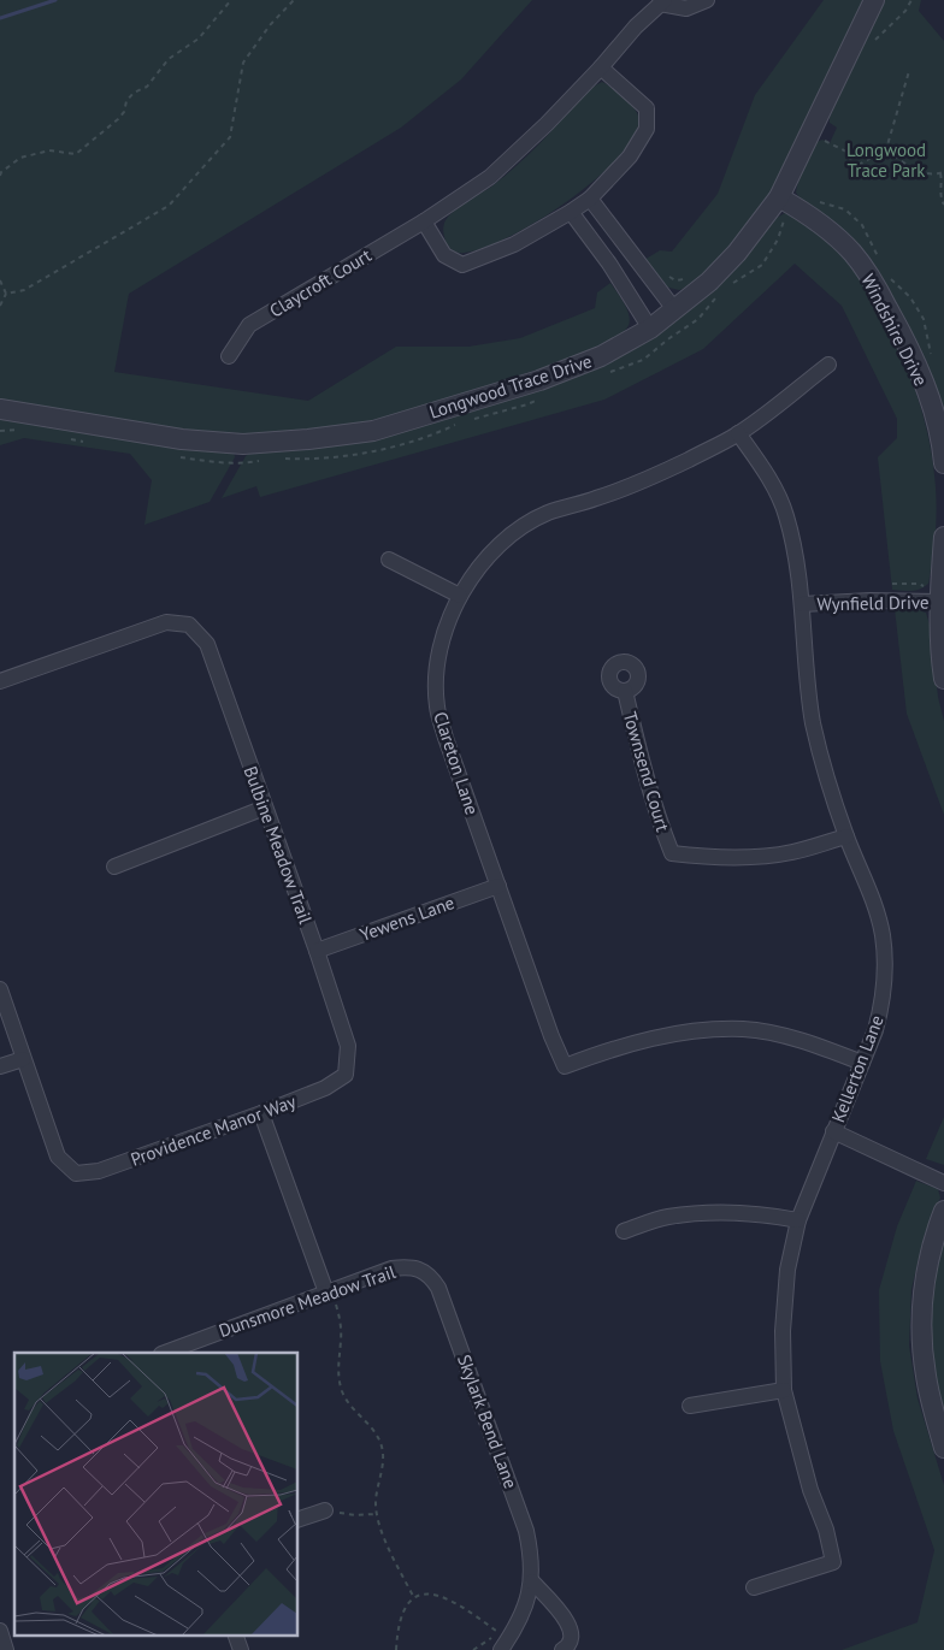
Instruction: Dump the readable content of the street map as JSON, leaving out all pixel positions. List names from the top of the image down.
{
  "streets": {
    "street": [
      "Claycroft Court",
      "Windshire Drive",
      "Longwood Trace Drive",
      "Wynfield Drive",
      "Clareton Lane",
      "Townsend Court",
      "Bulbine Meadow Trail",
      "Yewens Lane",
      "Kellerton Lane",
      "Providence Manor Way",
      "Dunsmore Meadow Trail",
      "Skylark Bend Lane"
    ]
  },
  "crossings": [
    ["Windshire Drive", "Longwood Trace Drive"],
    ["Wynfield Drive", "Kellerton Lane"],
    ["Clareton Lane", "Yewens Lane"],
    ["Clareton Lane", "Kellerton Lane"],
    ["Townsend Court", "Kellerton Lane"],
    ["Bulbine Meadow Trail", "Yewens Lane"],
    ["Bulbine Meadow Trail", "Providence Manor Way"],
    ["Dunsmore Meadow Trail", "Skylark Bend Lane"]
  ],
  "parks": ["Longwood Trace Park"]
}
